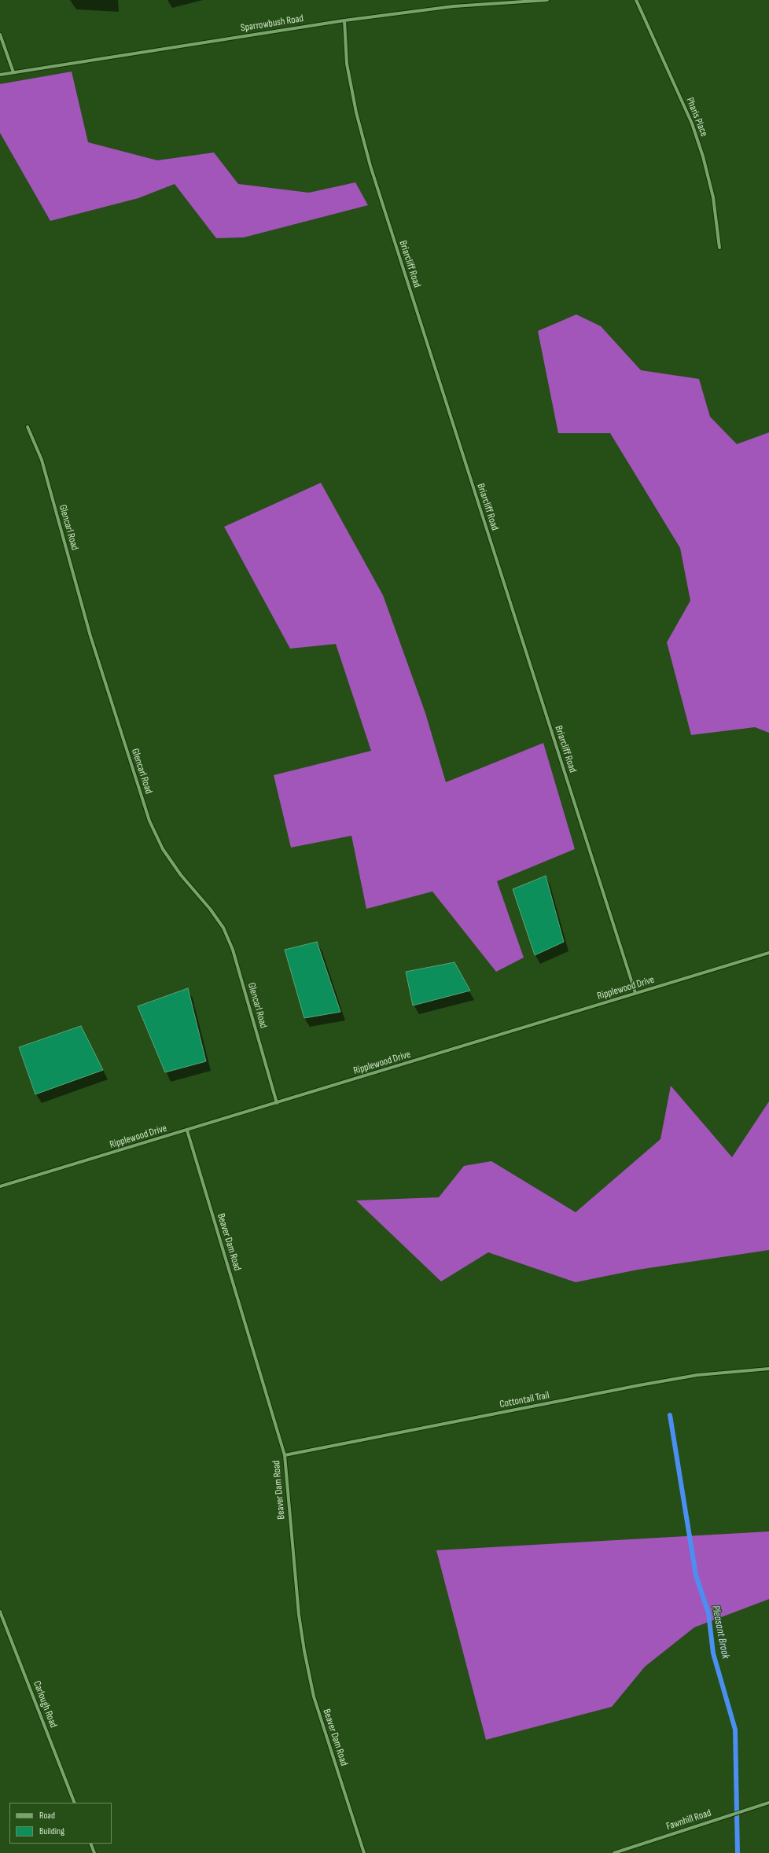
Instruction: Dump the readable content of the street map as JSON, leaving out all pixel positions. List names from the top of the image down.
{
  "streets": {
    "street": [
      "Sparrowbush Road",
      "Pharis Place",
      "Briarcliff Road",
      "Glencarl Road",
      "Ripplewood Drive",
      "Beaver Dam Road",
      "Cottontail Trail",
      "Carlough Road",
      "Fawnhill Road"
    ]
  },
  "crossings": [
    ["Sparrowbush Road", "Briarcliff Road"],
    ["Briarcliff Road", "Ripplewood Drive"],
    ["Glencarl Road", "Ripplewood Drive"],
    ["Ripplewood Drive", "Beaver Dam Road"],
    ["Beaver Dam Road", "Cottontail Trail"]
  ],
  "water": ["Pleasant Brook"],
  "legend": ["Road", "Building"]
}
